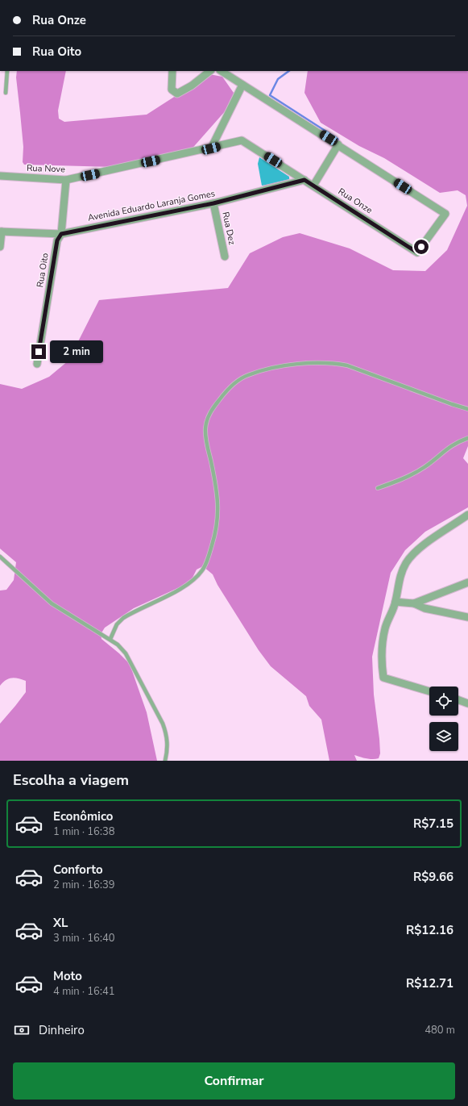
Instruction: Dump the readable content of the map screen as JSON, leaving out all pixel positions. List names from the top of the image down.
{
  "streets": {
    "street": [
      "Rua Nove",
      "Rua Onze",
      "Avenida Eduardo Laranja Gomes",
      "Rua Dez",
      "Rua Oito"
    ]
  },
  "crossings": [
    ["Rua Nove", "Rua Onze"],
    ["Rua Nove", "Rua Oito"],
    ["Rua Onze", "Avenida Eduardo Laranja Gomes"],
    ["Avenida Eduardo Laranja Gomes", "Rua Dez"],
    ["Avenida Eduardo Laranja Gomes", "Rua Oito"]
  ],
  "page": {
    "banner": ["Rua Onze", "Rua Oito"],
    "bubble": "2 min",
    "heading": "Escolha a viagem",
    "list": [
      {
        "name": "Econômico",
        "note": "1 min · 16:38",
        "value": "R$7.15"
      },
      {
        "name": "Conforto",
        "note": "2 min · 16:39",
        "value": "R$9.66"
      },
      {
        "name": "XL",
        "note": "3 min · 16:40",
        "value": "R$12.16"
      },
      {
        "name": "Moto",
        "note": "4 min · 16:41",
        "value": "R$12.71"
      }
    ],
    "pay": ["Dinheiro", "480 m"],
    "buttons": "Confirmar"
  }
}
